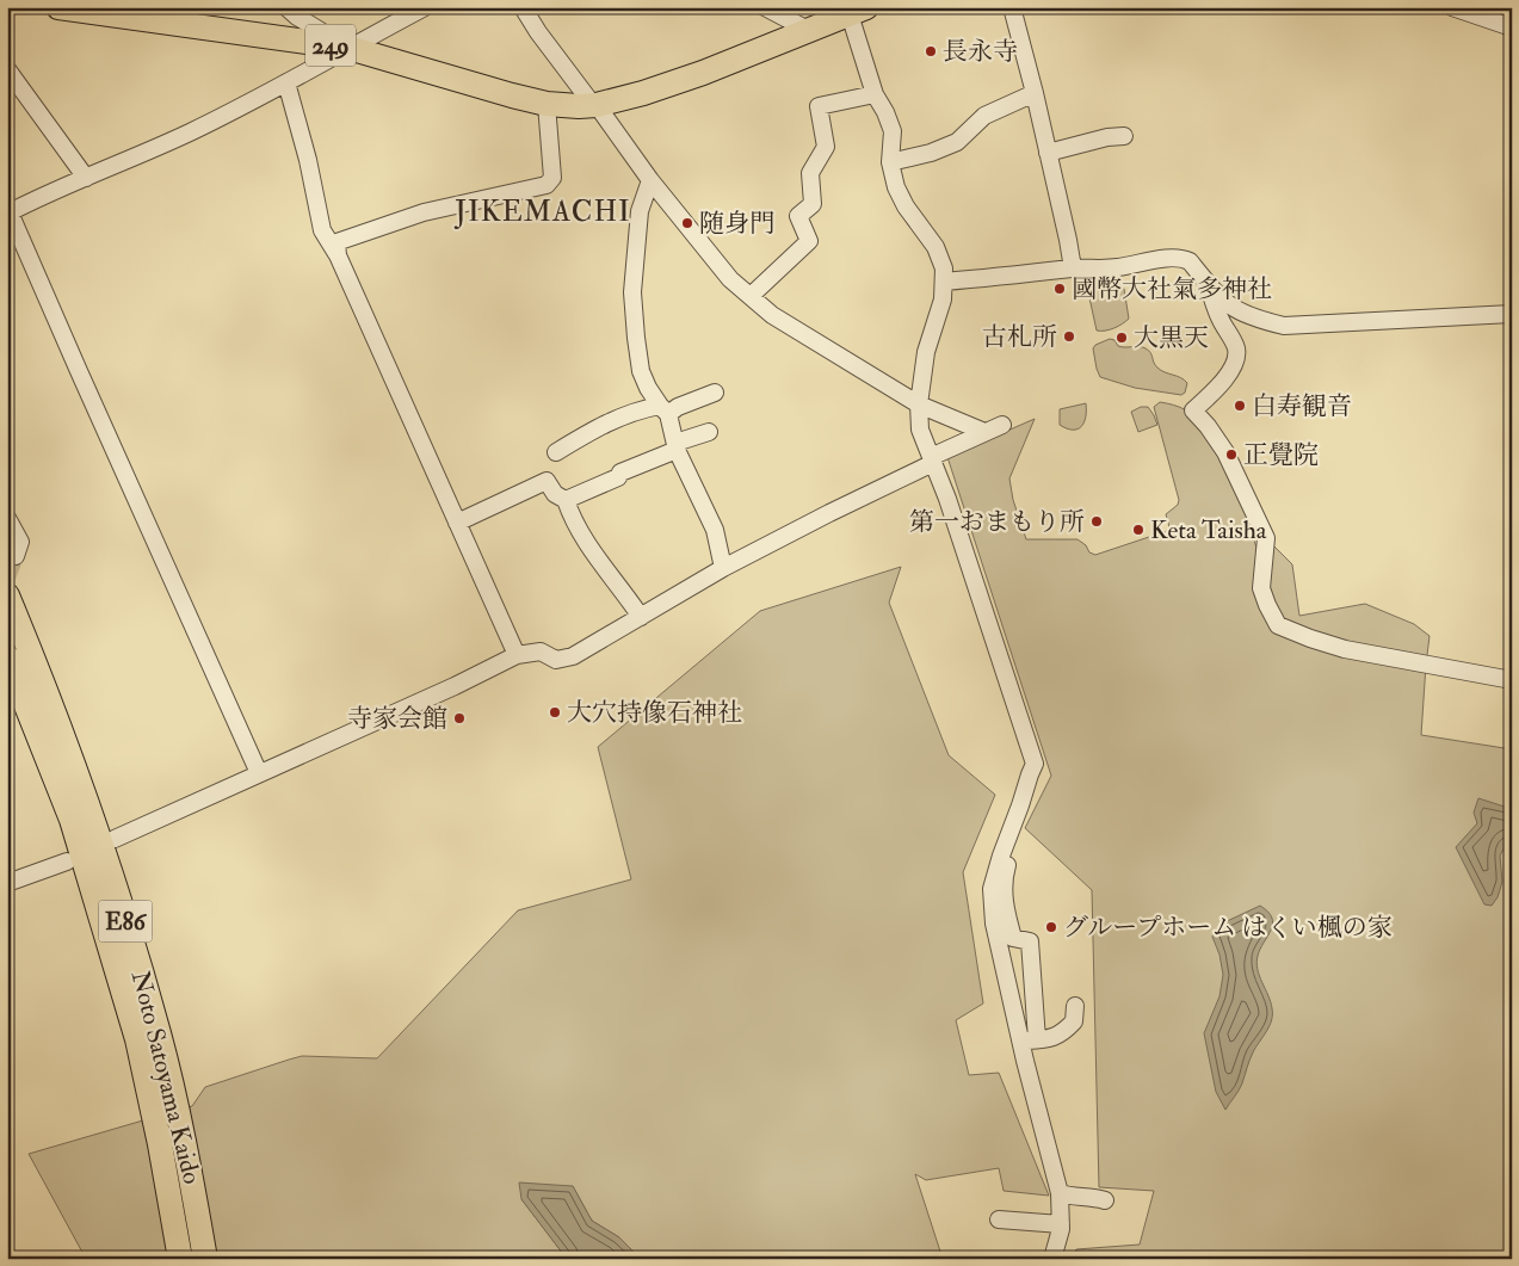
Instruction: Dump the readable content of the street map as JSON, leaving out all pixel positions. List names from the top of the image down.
{
  "streets": {
    "highway": ["249", "E86", "Noto Satoyama Kaido"]
  },
  "districts": ["JIKEMACHI"],
  "places": [
    "長永寺",
    "随身門",
    "國幣大社氣多神社",
    "古札所",
    "大黒天",
    "白寿観音",
    "正覺院",
    "第一おまもり所",
    "Keta Taisha",
    "大穴持像石神社",
    "寺家会館",
    "グループホーム はくい楓の家"
  ]
}
